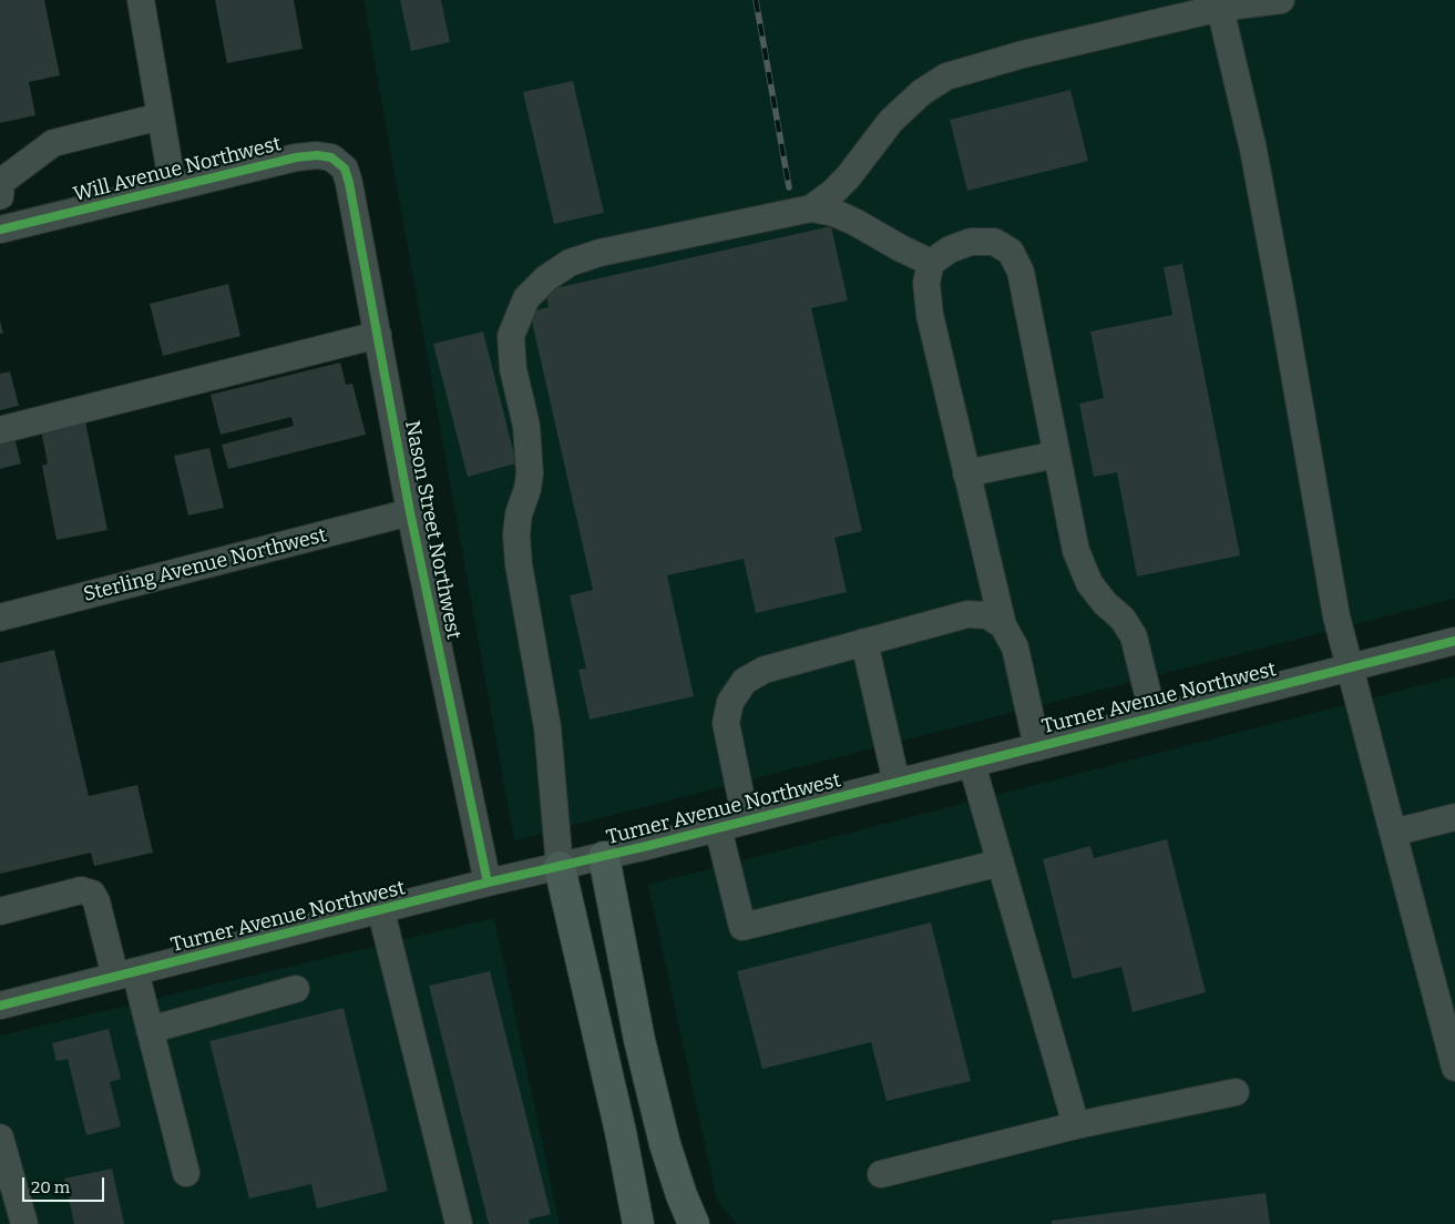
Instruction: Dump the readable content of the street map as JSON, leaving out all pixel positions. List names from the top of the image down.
{
  "streets": {
    "street": [
      "Will Avenue Northwest",
      "Nason Street Northwest",
      "Sterling Avenue Northwest",
      "Turner Avenue Northwest"
    ]
  },
  "crossings": [
    ["Will Avenue Northwest", "Nason Street Northwest"],
    ["Nason Street Northwest", "Sterling Avenue Northwest"],
    ["Nason Street Northwest", "Turner Avenue Northwest"]
  ],
  "scale_bar": "20 m"
}
